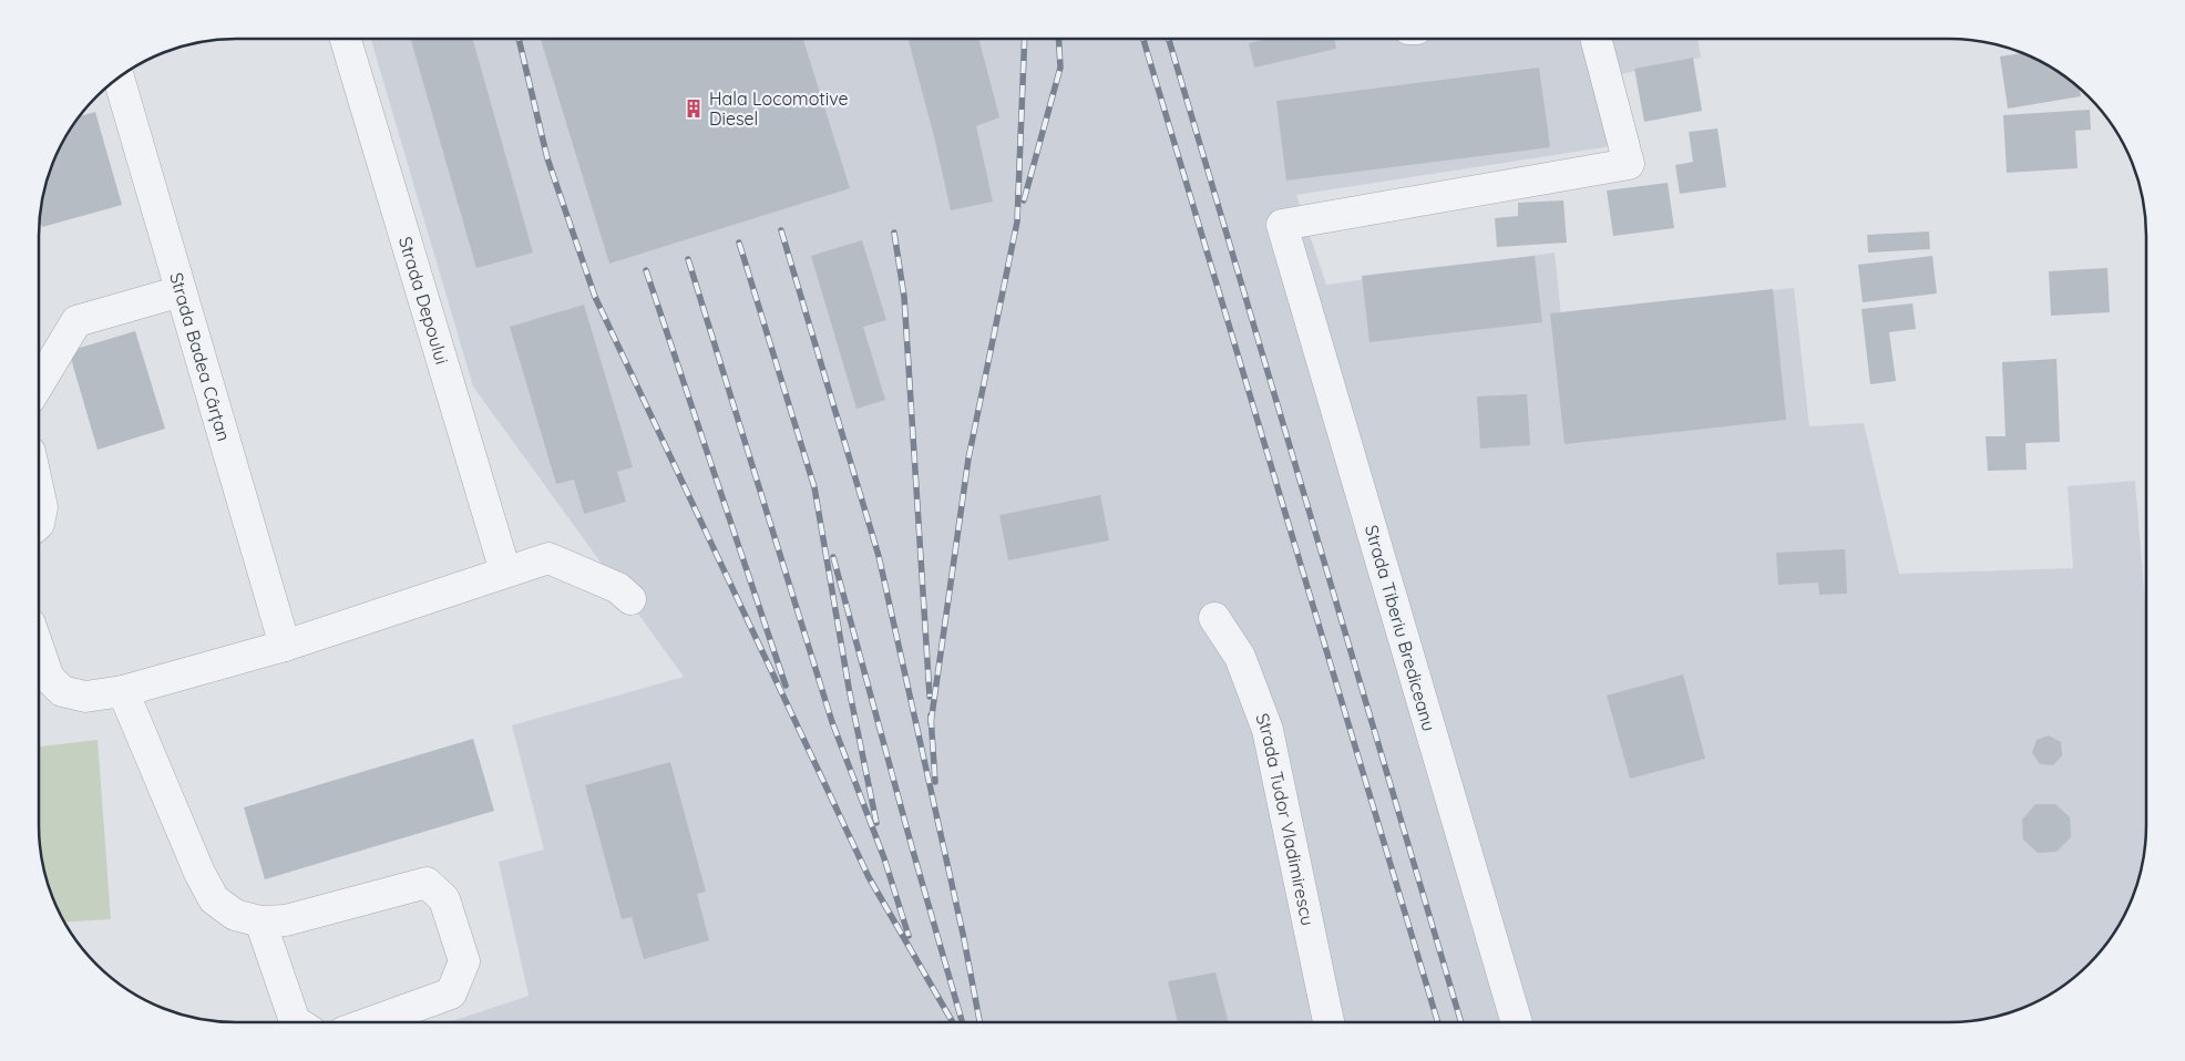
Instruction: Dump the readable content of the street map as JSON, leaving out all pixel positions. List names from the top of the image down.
{
  "streets": {
    "street": [
      "Strada Depoului",
      "Strada Badea Cârțan",
      "Strada Tiberiu Brediceanu",
      "Strada Tudor Vladimirescu"
    ]
  },
  "places": {
    "building": ["Hala Locomotive Diesel"]
  }
}
